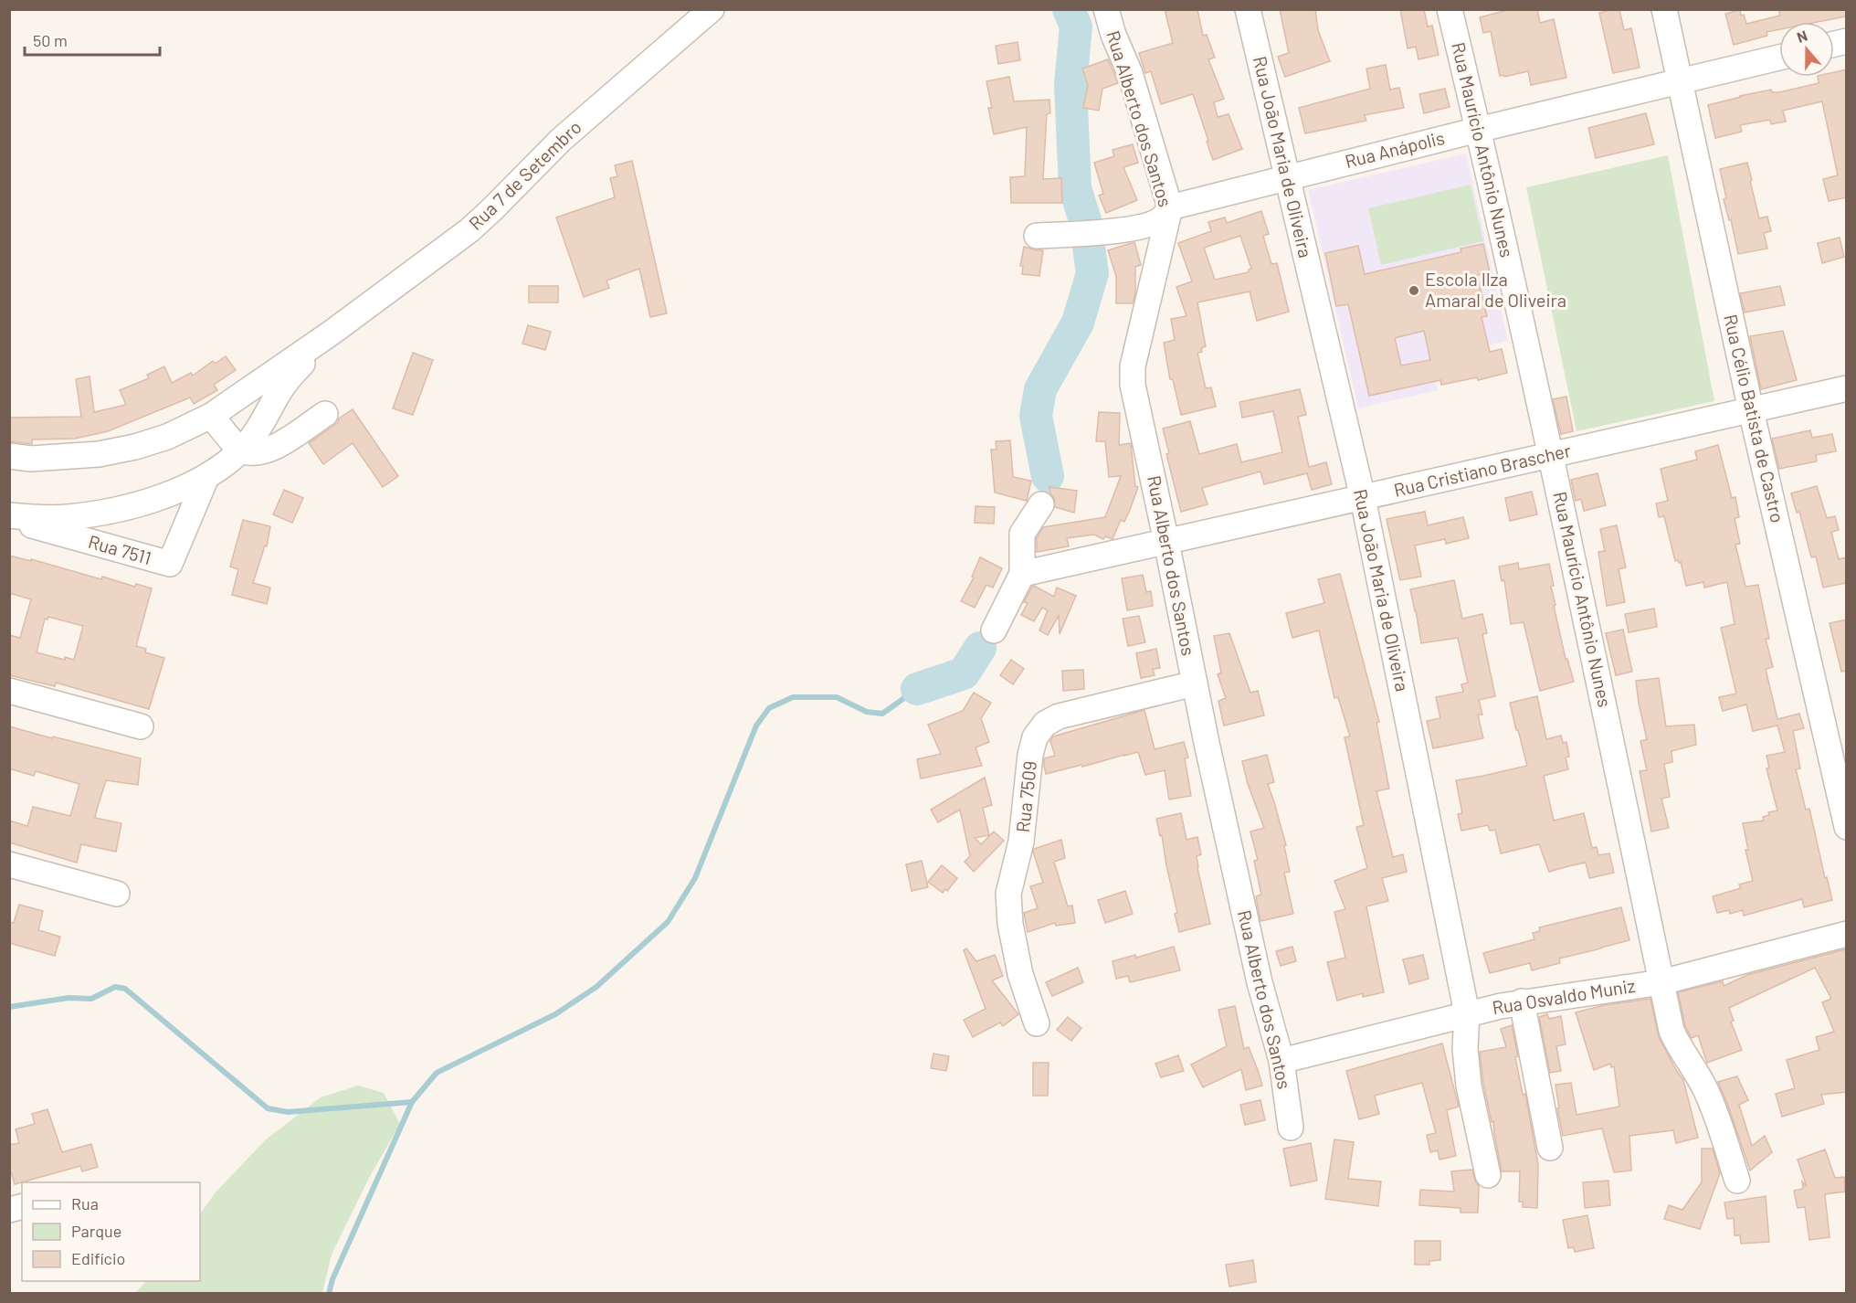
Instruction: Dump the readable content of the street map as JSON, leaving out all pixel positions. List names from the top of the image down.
{
  "streets": {
    "street": [
      "Rua Alberto dos Santos",
      "Rua Anápolis",
      "Rua Maurício Antônio Nunes",
      "Rua João Maria de Oliveira",
      "Rua 7 de Setembro",
      "Rua Célio Batista de Castro",
      "Rua Cristiano Brascher",
      "Rua 7511",
      "Rua 7509",
      "Rua Osvaldo Muniz"
    ]
  },
  "crossings": [
    ["Rua Alberto dos Santos", "Rua Anápolis"],
    ["Rua Alberto dos Santos", "Rua Cristiano Brascher"],
    ["Rua Alberto dos Santos", "Rua 7509"],
    ["Rua Alberto dos Santos", "Rua Osvaldo Muniz"],
    ["Rua Anápolis", "Rua Maurício Antônio Nunes"],
    ["Rua Anápolis", "Rua João Maria de Oliveira"],
    ["Rua Anápolis", "Rua Célio Batista de Castro"],
    ["Rua Maurício Antônio Nunes", "Rua Cristiano Brascher"],
    ["Rua Maurício Antônio Nunes", "Rua Osvaldo Muniz"],
    ["Rua João Maria de Oliveira", "Rua Cristiano Brascher"],
    ["Rua João Maria de Oliveira", "Rua Osvaldo Muniz"],
    ["Rua Célio Batista de Castro", "Rua Cristiano Brascher"]
  ],
  "places": ["Escola Ilza Amaral de Oliveira"],
  "legend": ["Rua", "Parque", "Edifício"],
  "scale_bar": "50 m",
  "north": "top"
}
